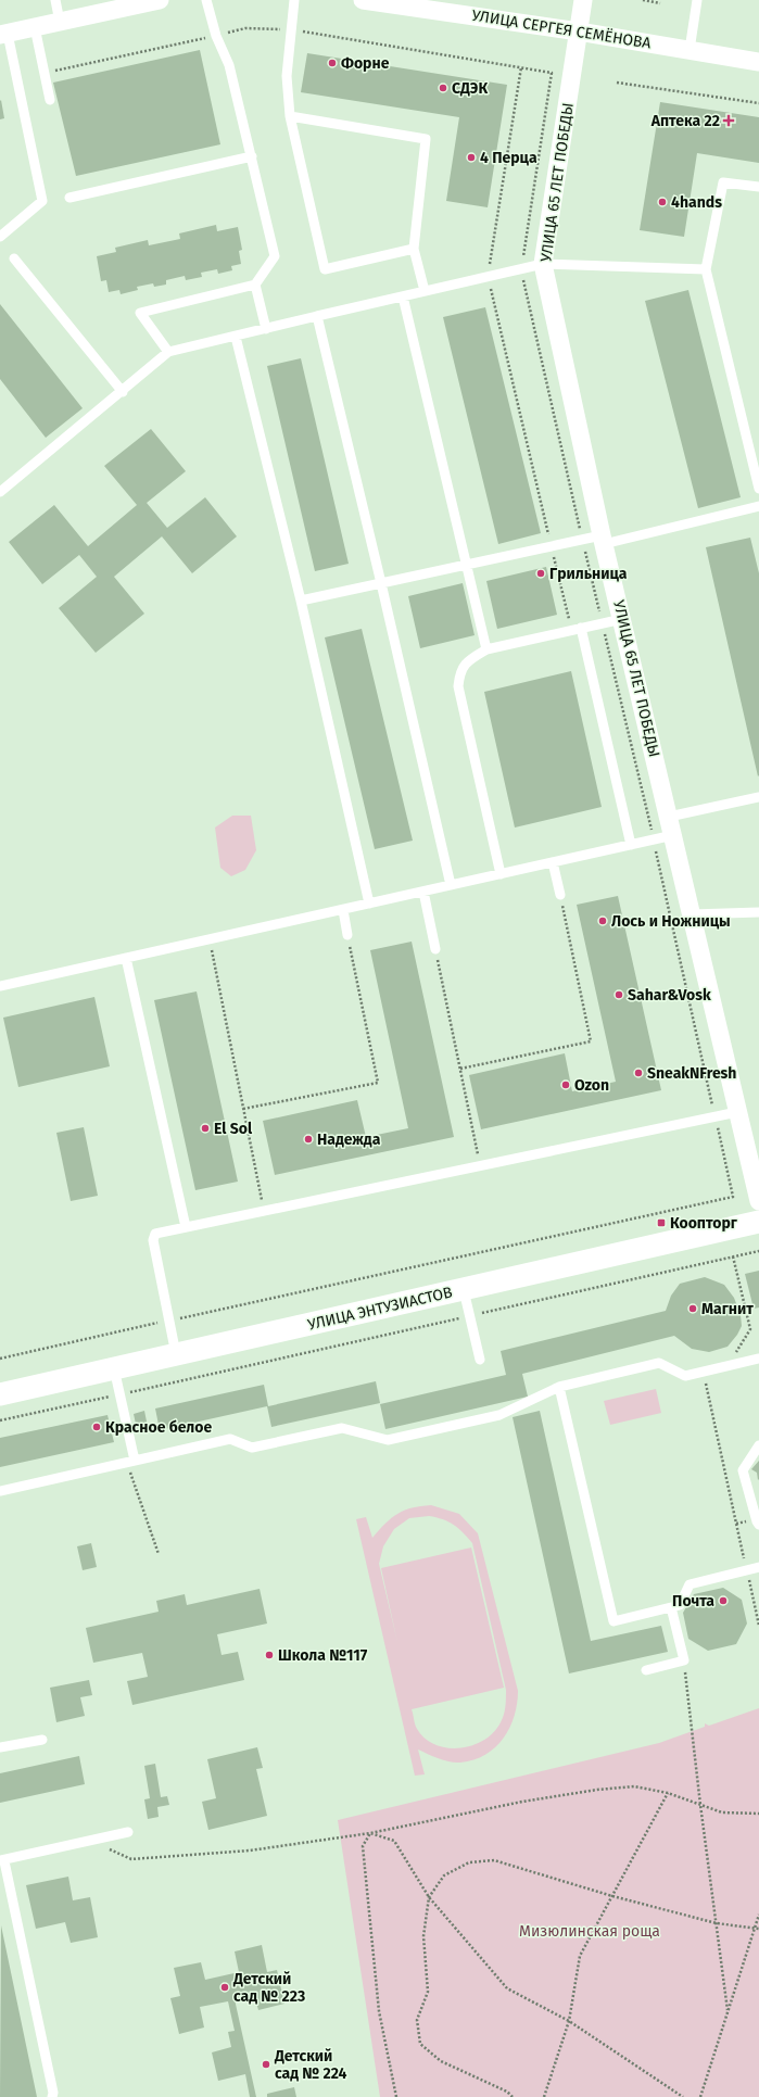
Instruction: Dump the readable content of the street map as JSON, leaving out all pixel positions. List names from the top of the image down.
{
  "streets": {
    "street": ["УЛИЦА СЕРГЕЯ СЕМЁНОВА", "УЛИЦА 65 ЛЕТ ПОБЕДЫ", "УЛИЦА ЭНТУЗИАСТОВ"]
  },
  "crossings": [
    ["УЛИЦА СЕРГЕЯ СЕМЁНОВА", "УЛИЦА 65 ЛЕТ ПОБЕДЫ"]
  ],
  "parks": ["Мизюлинская роща"],
  "places": {
    "other": [
      "Форне",
      "СДЭК",
      "4 Перца",
      "4hands",
      "Грильница",
      "Лось и Ножницы",
      "Sahar&Vosk",
      "SneakNFresh",
      "Ozon",
      "El Sol",
      "Надежда",
      "Магнит",
      "Красное белое",
      "Почта",
      "Школа №117",
      "Детский сад № 223",
      "Детский сад № 224"
    ],
    "health": ["Аптека 22"],
    "transit": ["Коопторг"]
  }
}
